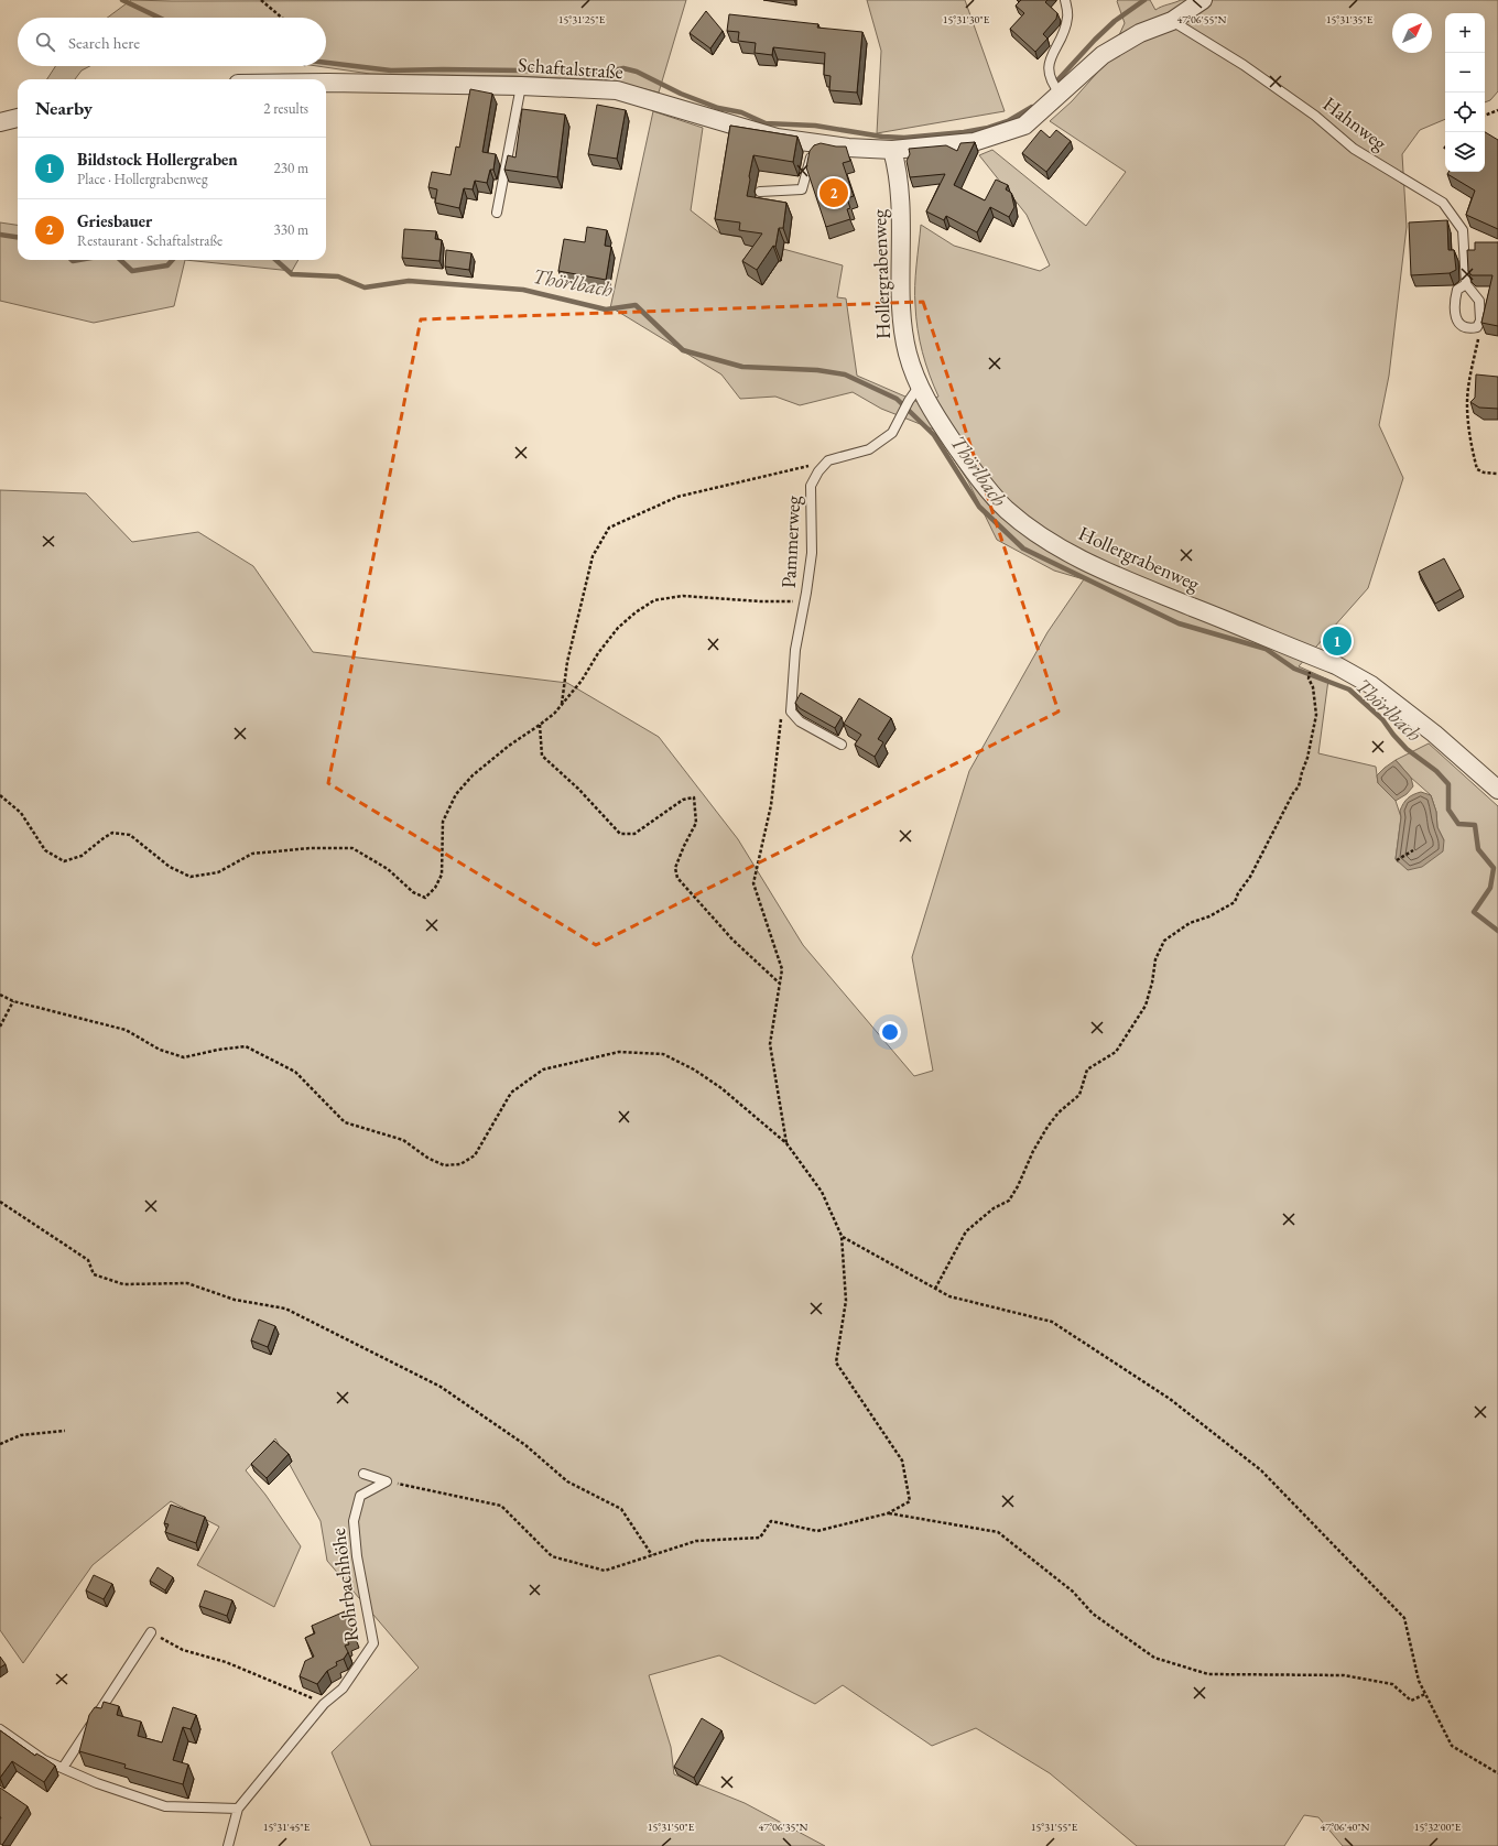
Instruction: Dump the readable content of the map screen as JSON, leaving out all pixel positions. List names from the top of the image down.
{
  "streets": {
    "street": ["Schaftalstraße", "Hollergrabenweg"],
    "lane": ["Hahnweg", "Pammerweg", "Rohrbachhöhe"]
  },
  "crossings": [
    ["Schaftalstraße", "Hahnweg"],
    ["Schaftalstraße", "Hollergrabenweg"]
  ],
  "water": ["Thörlbach"],
  "north": "top right",
  "page": {
    "map_buttons": ["+", "−"],
    "search": "Search here",
    "heading": ["Nearby", "2 results"],
    "list": [
      {
        "mark": "1",
        "name": "Bildstock Hollergraben",
        "note": "Place · Hollergrabenweg",
        "value": "230 m"
      },
      {
        "mark": "2",
        "name": "Griesbauer",
        "note": "Restaurant · Schaftalstraße",
        "value": "330 m"
      }
    ],
    "pins": ["2", "1"]
  },
  "coordinates": [
    "15°31'25\"E",
    "15°31'30\"E",
    "47°06'55\"N",
    "15°31'35\"E",
    "15°31'45\"E",
    "15°31'50\"E",
    "47°06'35\"N",
    "15°31'55\"E",
    "47°06'40\"N",
    "15°32'00\"E"
  ]
}
